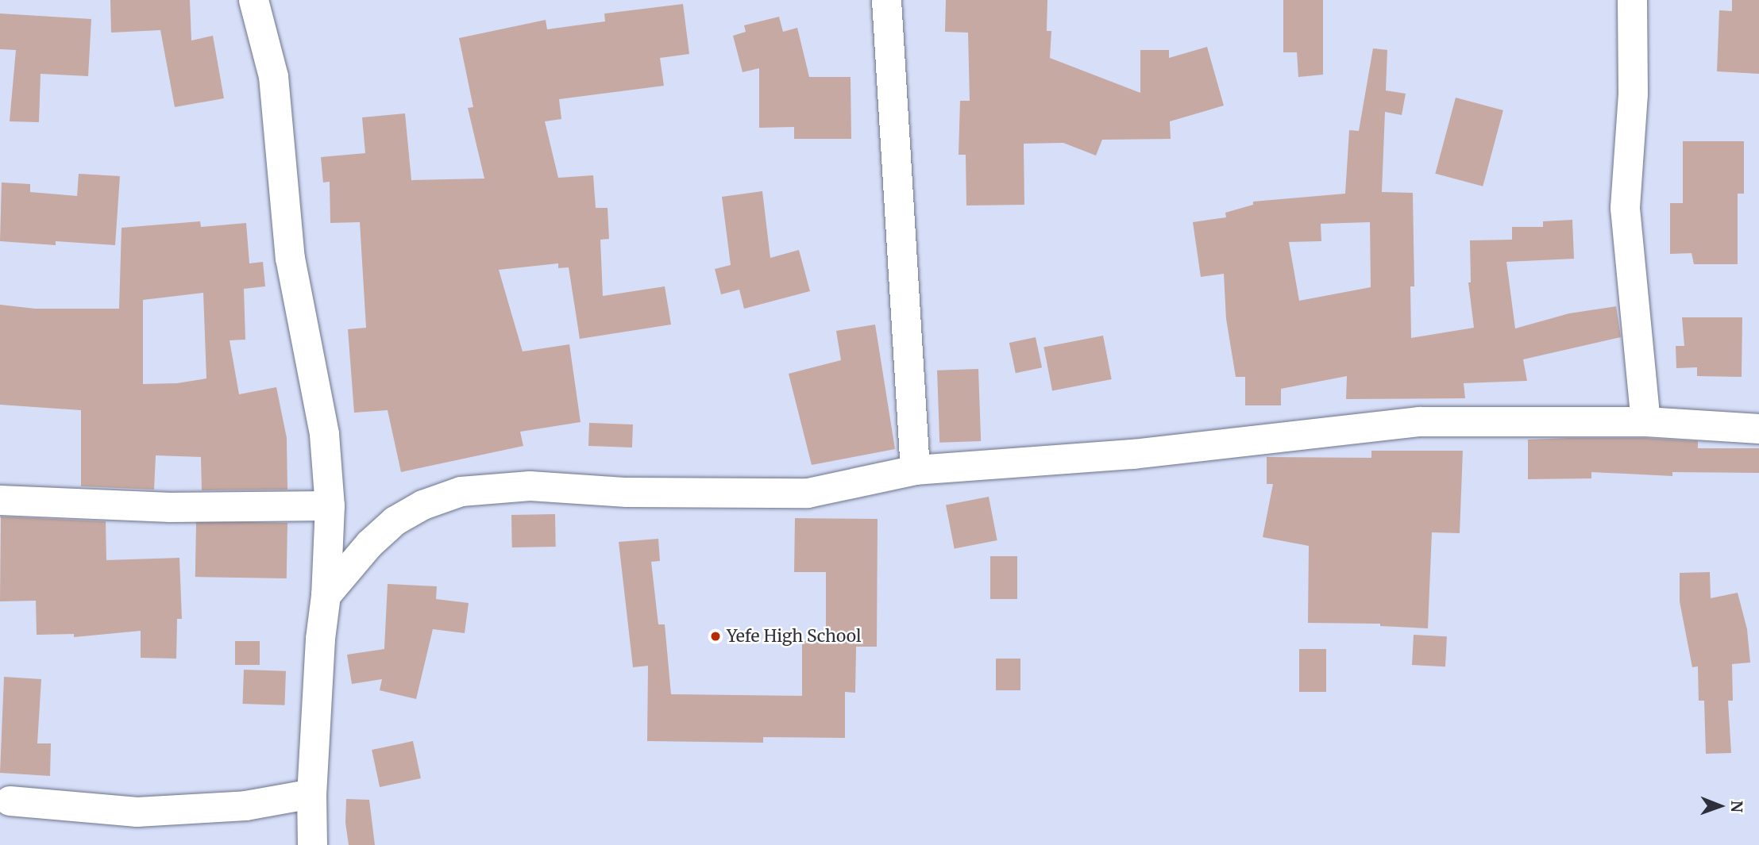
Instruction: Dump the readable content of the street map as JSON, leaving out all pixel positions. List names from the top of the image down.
{
  "places": ["Yefe High School"],
  "north": "right"
}
